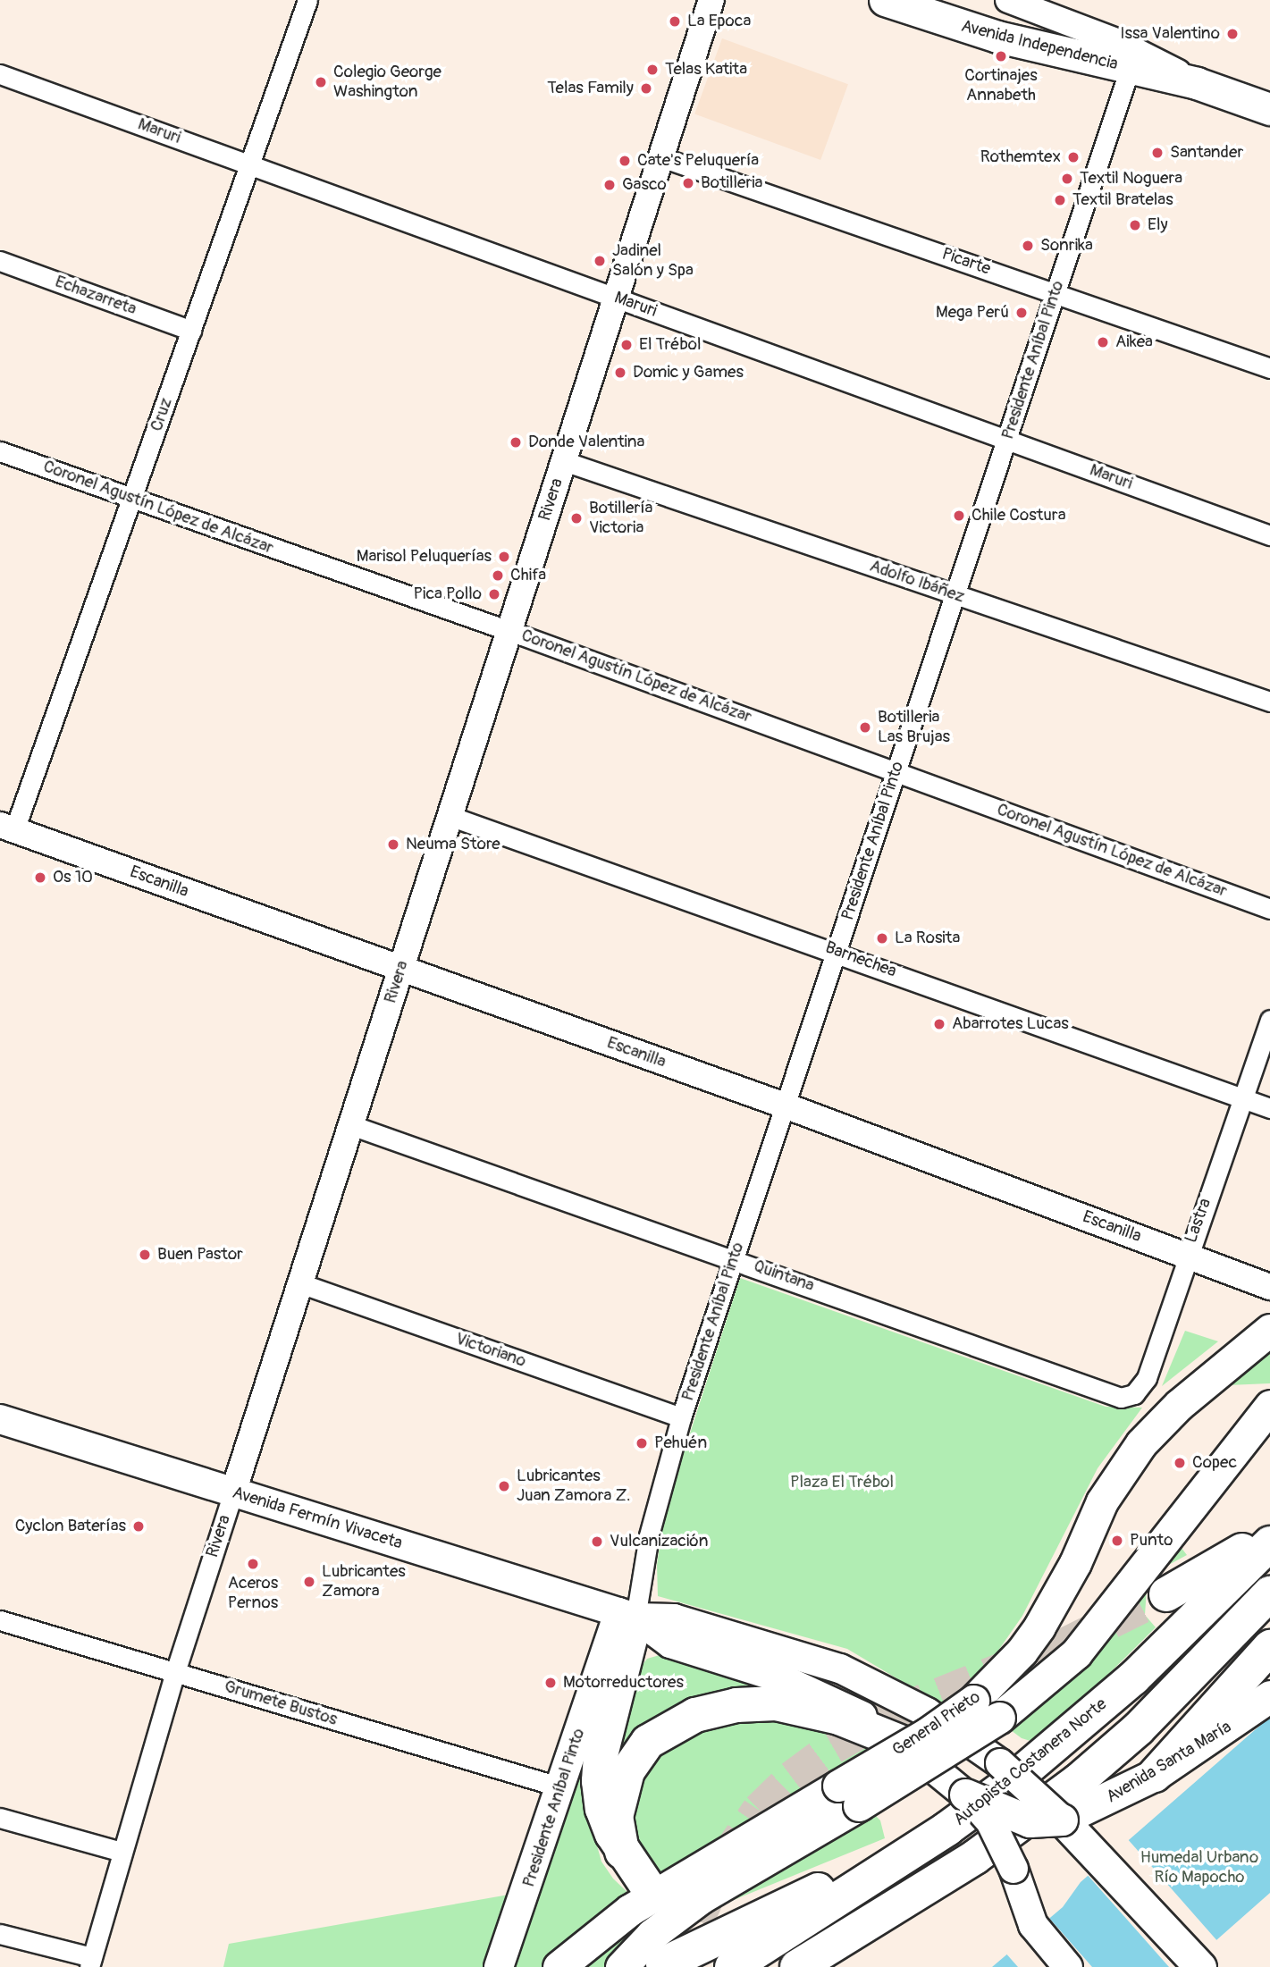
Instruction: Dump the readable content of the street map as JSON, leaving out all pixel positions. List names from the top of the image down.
{
  "streets": {
    "highway": ["Autopista Costanera Norte"],
    "main road": [
      "Avenida Independencia",
      "Presidente Aníbal Pinto",
      "Avenida Fermín Vivaceta",
      "General Prieto",
      "Avenida Santa María"
    ],
    "street": [
      "Maruri",
      "Picarte",
      "Echazarreta",
      "Cruz",
      "Rivera",
      "Coronel Agustín López de Alcázar",
      "Adolfo Ibáñez",
      "Escanilla",
      "Barnechea",
      "Lastra",
      "Quintana",
      "Victoriano",
      "Grumete Bustos"
    ]
  },
  "crossings": [
    ["Avenida Independencia", "Presidente Aníbal Pinto"],
    ["Maruri", "Presidente Aníbal Pinto"],
    ["Maruri", "Cruz"],
    ["Maruri", "Rivera"],
    ["Picarte", "Presidente Aníbal Pinto"],
    ["Picarte", "Rivera"],
    ["Echazarreta", "Cruz"],
    ["Presidente Aníbal Pinto", "Coronel Agustín López de Alcázar"],
    ["Presidente Aníbal Pinto", "Adolfo Ibáñez"],
    ["Presidente Aníbal Pinto", "Escanilla"],
    ["Presidente Aníbal Pinto", "Barnechea"],
    ["Presidente Aníbal Pinto", "Quintana"],
    ["Presidente Aníbal Pinto", "Victoriano"],
    ["Presidente Aníbal Pinto", "Avenida Fermín Vivaceta"],
    ["Presidente Aníbal Pinto", "Grumete Bustos"],
    ["Cruz", "Coronel Agustín López de Alcázar"],
    ["Cruz", "Escanilla"],
    ["Rivera", "Coronel Agustín López de Alcázar"],
    ["Rivera", "Adolfo Ibáñez"],
    ["Rivera", "Escanilla"],
    ["Rivera", "Barnechea"],
    ["Rivera", "Quintana"],
    ["Rivera", "Victoriano"],
    ["Rivera", "Avenida Fermín Vivaceta"],
    ["Rivera", "Grumete Bustos"],
    ["Escanilla", "Lastra"],
    ["Barnechea", "Lastra"],
    ["Lastra", "Quintana"],
    ["Avenida Fermín Vivaceta", "Avenida Santa María"]
  ],
  "parks": ["Plaza El Trébol", "Humedal Urbano Río Mapocho"],
  "places": [
    "La Epoca",
    "Issa Valentino",
    "Cortinajes Annabeth",
    "Telas Katita",
    "Colegio George Washington",
    "Telas Family",
    "Santander",
    "Rothemtex",
    "Cate's Peluquería",
    "Textil Noguera",
    "Botilleria",
    "Gasco",
    "Textil Bratelas",
    "Ely",
    "Sonrika",
    "Jadinel Salón y Spa",
    "Mega Perú",
    "Aikea",
    "El Trébol",
    "Domic y Games",
    "Donde Valentina",
    "Chile Costura",
    "Botillería Victoria",
    "Marisol Peluquerías",
    "Chifa",
    "Pica Pollo",
    "Botilleria Las Brujas",
    "Neuma Store",
    "Os 10",
    "La Rosita",
    "Abarrotes Lucas",
    "Buen Pastor",
    "Pehuén",
    "Copec",
    "Lubricantes Juan Zamora Z.",
    "Cyclon Baterías",
    "Punto",
    "Vulcanización",
    "Aceros Pernos",
    "Lubricantes Zamora",
    "Motorreductores"
  ]
}
